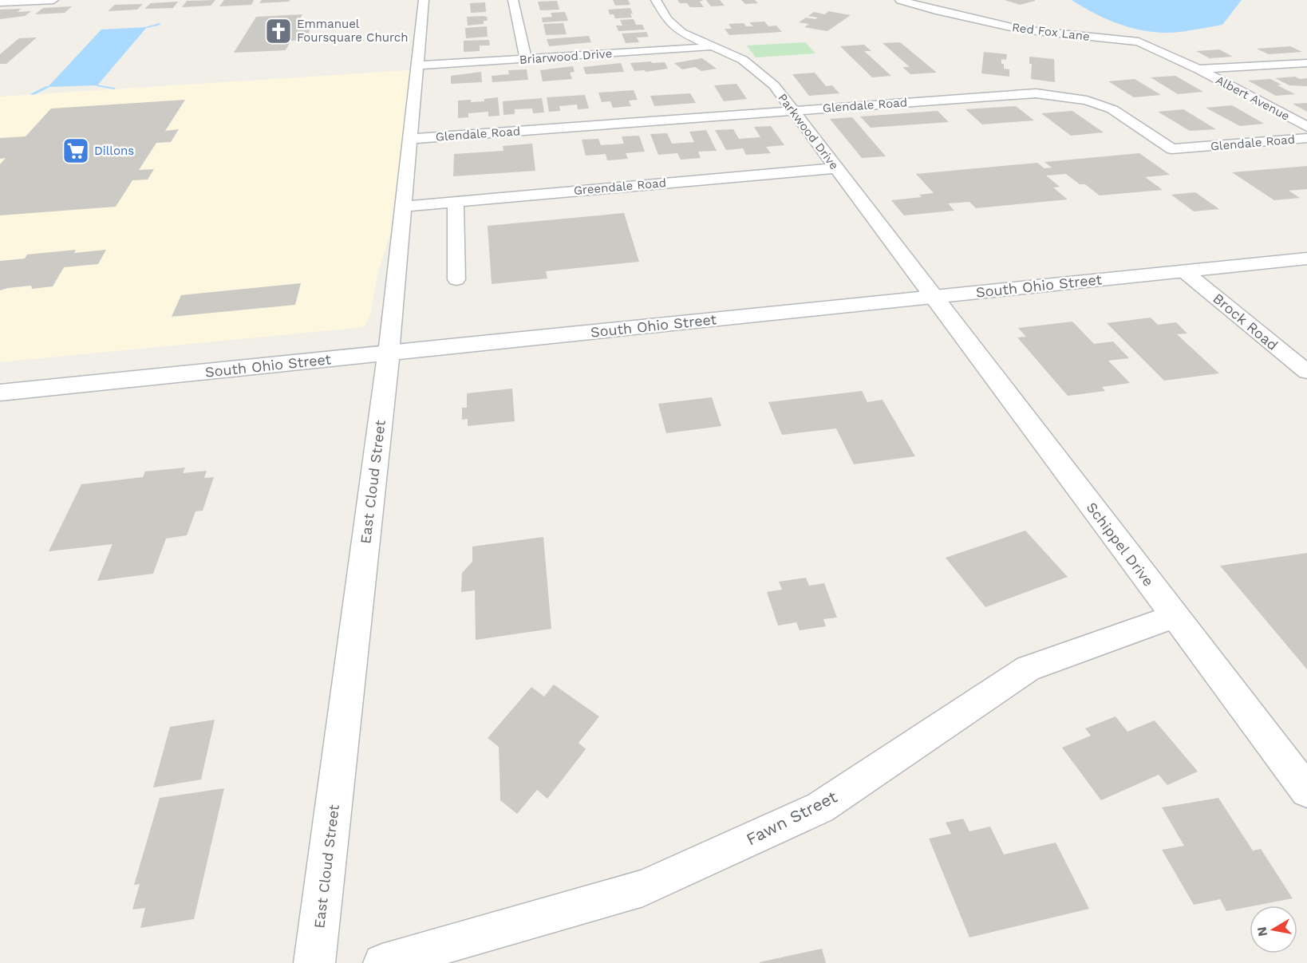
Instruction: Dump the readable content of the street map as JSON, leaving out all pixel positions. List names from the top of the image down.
{
  "streets": {
    "main road": ["South Ohio Street", "East Cloud Street"],
    "street": [
      "Red Fox Lane",
      "Briarwood Drive",
      "Albert Avenue",
      "Glendale Road",
      "Parkwood Drive",
      "Greendale Road",
      "Brock Road",
      "Schippel Drive",
      "Fawn Street"
    ]
  },
  "crossings": [
    ["Red Fox Lane", "Albert Avenue"],
    ["Briarwood Drive", "Parkwood Drive"],
    ["Briarwood Drive", "East Cloud Street"],
    ["Glendale Road", "Parkwood Drive"],
    ["Glendale Road", "East Cloud Street"],
    ["Parkwood Drive", "Greendale Road"],
    ["Parkwood Drive", "South Ohio Street"],
    ["Parkwood Drive", "Schippel Drive"],
    ["Greendale Road", "East Cloud Street"],
    ["South Ohio Street", "Brock Road"],
    ["South Ohio Street", "East Cloud Street"],
    ["South Ohio Street", "Schippel Drive"],
    ["Schippel Drive", "Fawn Street"]
  ],
  "places": {
    "church": ["Emmanuel Foursquare Church"],
    "supermarket": ["Dillons"]
  },
  "north": "left"
}
